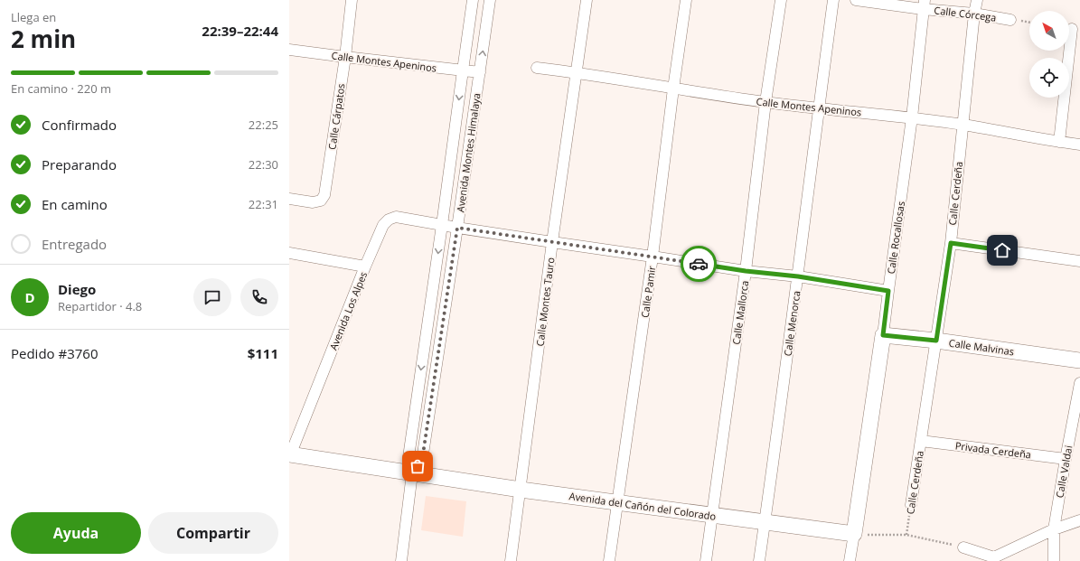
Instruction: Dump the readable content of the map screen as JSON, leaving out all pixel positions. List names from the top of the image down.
{
  "streets": {
    "main road": ["Calle Rocallosas", "Calle Malvinas", "Avenida del Cañón del Colorado"],
    "street": [
      "Calle Córcega",
      "Calle Montes Apeninos",
      "Calle Cárpatos",
      "Avenida Montes Himalaya",
      "Calle Cerdeña",
      "Calle Pamir",
      "Calle Montes Tauro",
      "Avenida Los Alpes",
      "Calle Mallorca",
      "Calle Menorca",
      "Privada Cerdeña",
      "Calle Valdai"
    ]
  },
  "crossings": [
    ["Calle Córcega", "Calle Cerdeña"],
    ["Calle Córcega", "Calle Rocallosas"],
    ["Calle Montes Apeninos", "Calle Cárpatos"],
    ["Calle Montes Apeninos", "Avenida Montes Himalaya"],
    ["Calle Montes Apeninos", "Calle Cerdeña"],
    ["Calle Montes Apeninos", "Calle Rocallosas"],
    ["Calle Montes Apeninos", "Calle Pamir"],
    ["Calle Montes Apeninos", "Calle Montes Tauro"],
    ["Calle Montes Apeninos", "Calle Mallorca"],
    ["Calle Montes Apeninos", "Calle Menorca"],
    ["Avenida Montes Himalaya", "Avenida Los Alpes"],
    ["Avenida Montes Himalaya", "Avenida del Cañón del Colorado"],
    ["Calle Cerdeña", "Calle Malvinas"],
    ["Calle Cerdeña", "Privada Cerdeña"],
    ["Calle Rocallosas", "Avenida Los Alpes"],
    ["Calle Rocallosas", "Calle Malvinas"],
    ["Calle Rocallosas", "Avenida del Cañón del Colorado"],
    ["Calle Pamir", "Avenida Los Alpes"],
    ["Calle Pamir", "Avenida del Cañón del Colorado"],
    ["Calle Montes Tauro", "Avenida Los Alpes"],
    ["Calle Montes Tauro", "Avenida del Cañón del Colorado"],
    ["Avenida Los Alpes", "Calle Mallorca"],
    ["Avenida Los Alpes", "Calle Menorca"],
    ["Avenida Los Alpes", "Avenida del Cañón del Colorado"],
    ["Calle Mallorca", "Avenida del Cañón del Colorado"],
    ["Calle Menorca", "Avenida del Cañón del Colorado"],
    ["Privada Cerdeña", "Calle Valdai"]
  ],
  "north": "top left",
  "page": {
    "heading": ["2 min", "Llega en", "22:39–22:44"],
    "panel": [
      "Diego",
      "Repartidor · 4.8",
      "Pedido #3760",
      "$111"
    ],
    "bar": "En camino · 220 m",
    "list": [
      ["Confirmado", "22:25"],
      ["Preparando", "22:30"],
      ["En camino", "22:31"],
      "Entregado"
    ],
    "round": "D",
    "buttons": ["Ayuda", "Compartir"]
  }
}
